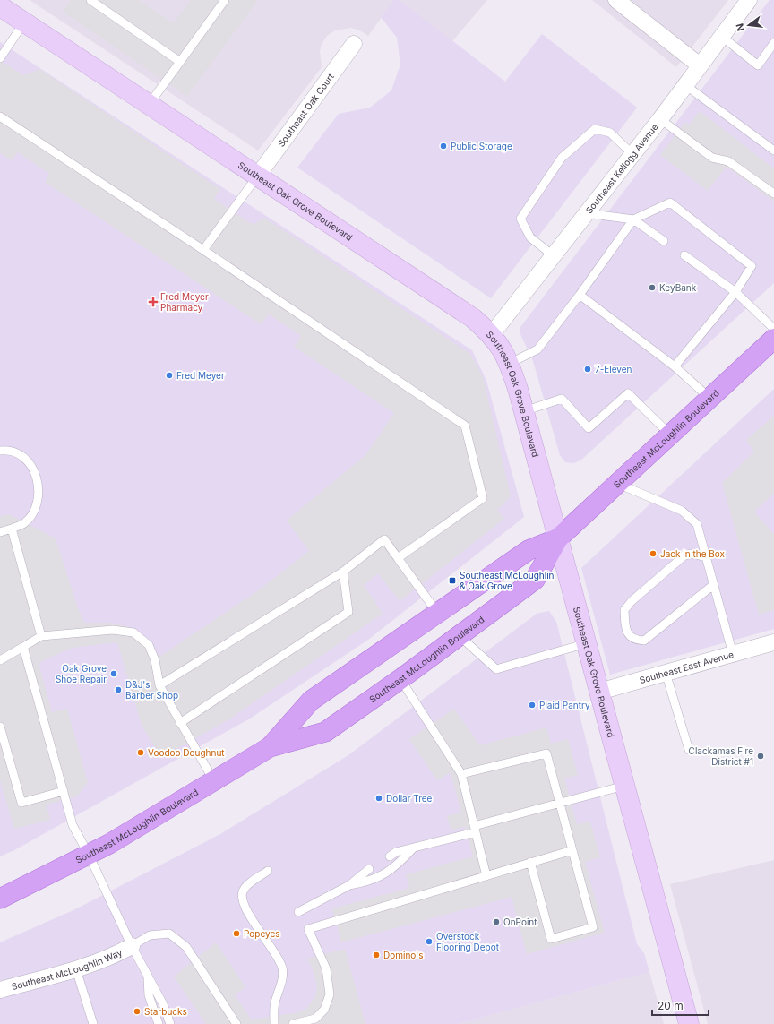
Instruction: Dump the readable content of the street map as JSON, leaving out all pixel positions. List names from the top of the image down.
{
  "streets": {
    "main road": ["Southeast Oak Grove Boulevard", "Southeast McLoughlin Boulevard"],
    "street": [
      "Southeast Oak Court",
      "Southeast Kellogg Avenue",
      "Southeast East Avenue",
      "Southeast McLoughlin Way"
    ]
  },
  "crossings": [
    ["Southeast Oak Court", "Southeast Oak Grove Boulevard"],
    ["Southeast Kellogg Avenue", "Southeast Oak Grove Boulevard"],
    ["Southeast Oak Grove Boulevard", "Southeast McLoughlin Boulevard"],
    ["Southeast Oak Grove Boulevard", "Southeast East Avenue"]
  ],
  "places": {
    "other": [
      "Public Storage",
      "KeyBank",
      "7-Eleven",
      "Fred Meyer",
      "Jack in the Box",
      "Oak Grove Shoe Repair",
      "D&J's Barber Shop",
      "Plaid Pantry",
      "Voodoo Doughnut",
      "Clackamas Fire District #1",
      "Dollar Tree",
      "OnPoint",
      "Popeyes",
      "Overstock Flooring Depot",
      "Domino's",
      "Starbucks"
    ],
    "health": ["Fred Meyer Pharmacy"],
    "transit": ["Southeast McLoughlin & Oak Grove"]
  },
  "scale_bar": "20 m",
  "north": "left"
}
